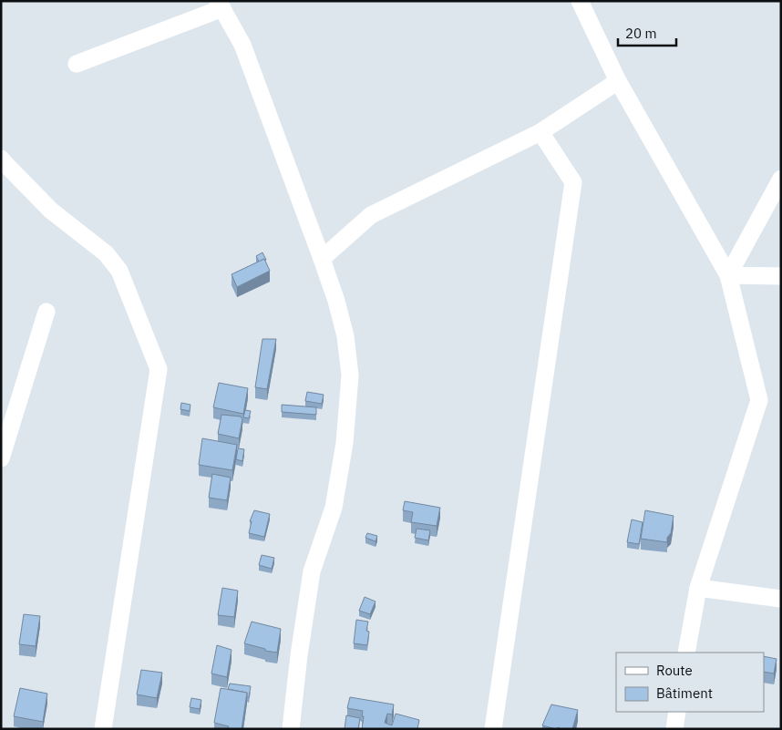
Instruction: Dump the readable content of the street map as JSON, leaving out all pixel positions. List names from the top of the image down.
{
  "legend": ["Route", "Bâtiment"],
  "scale_bar": "20 m"
}
